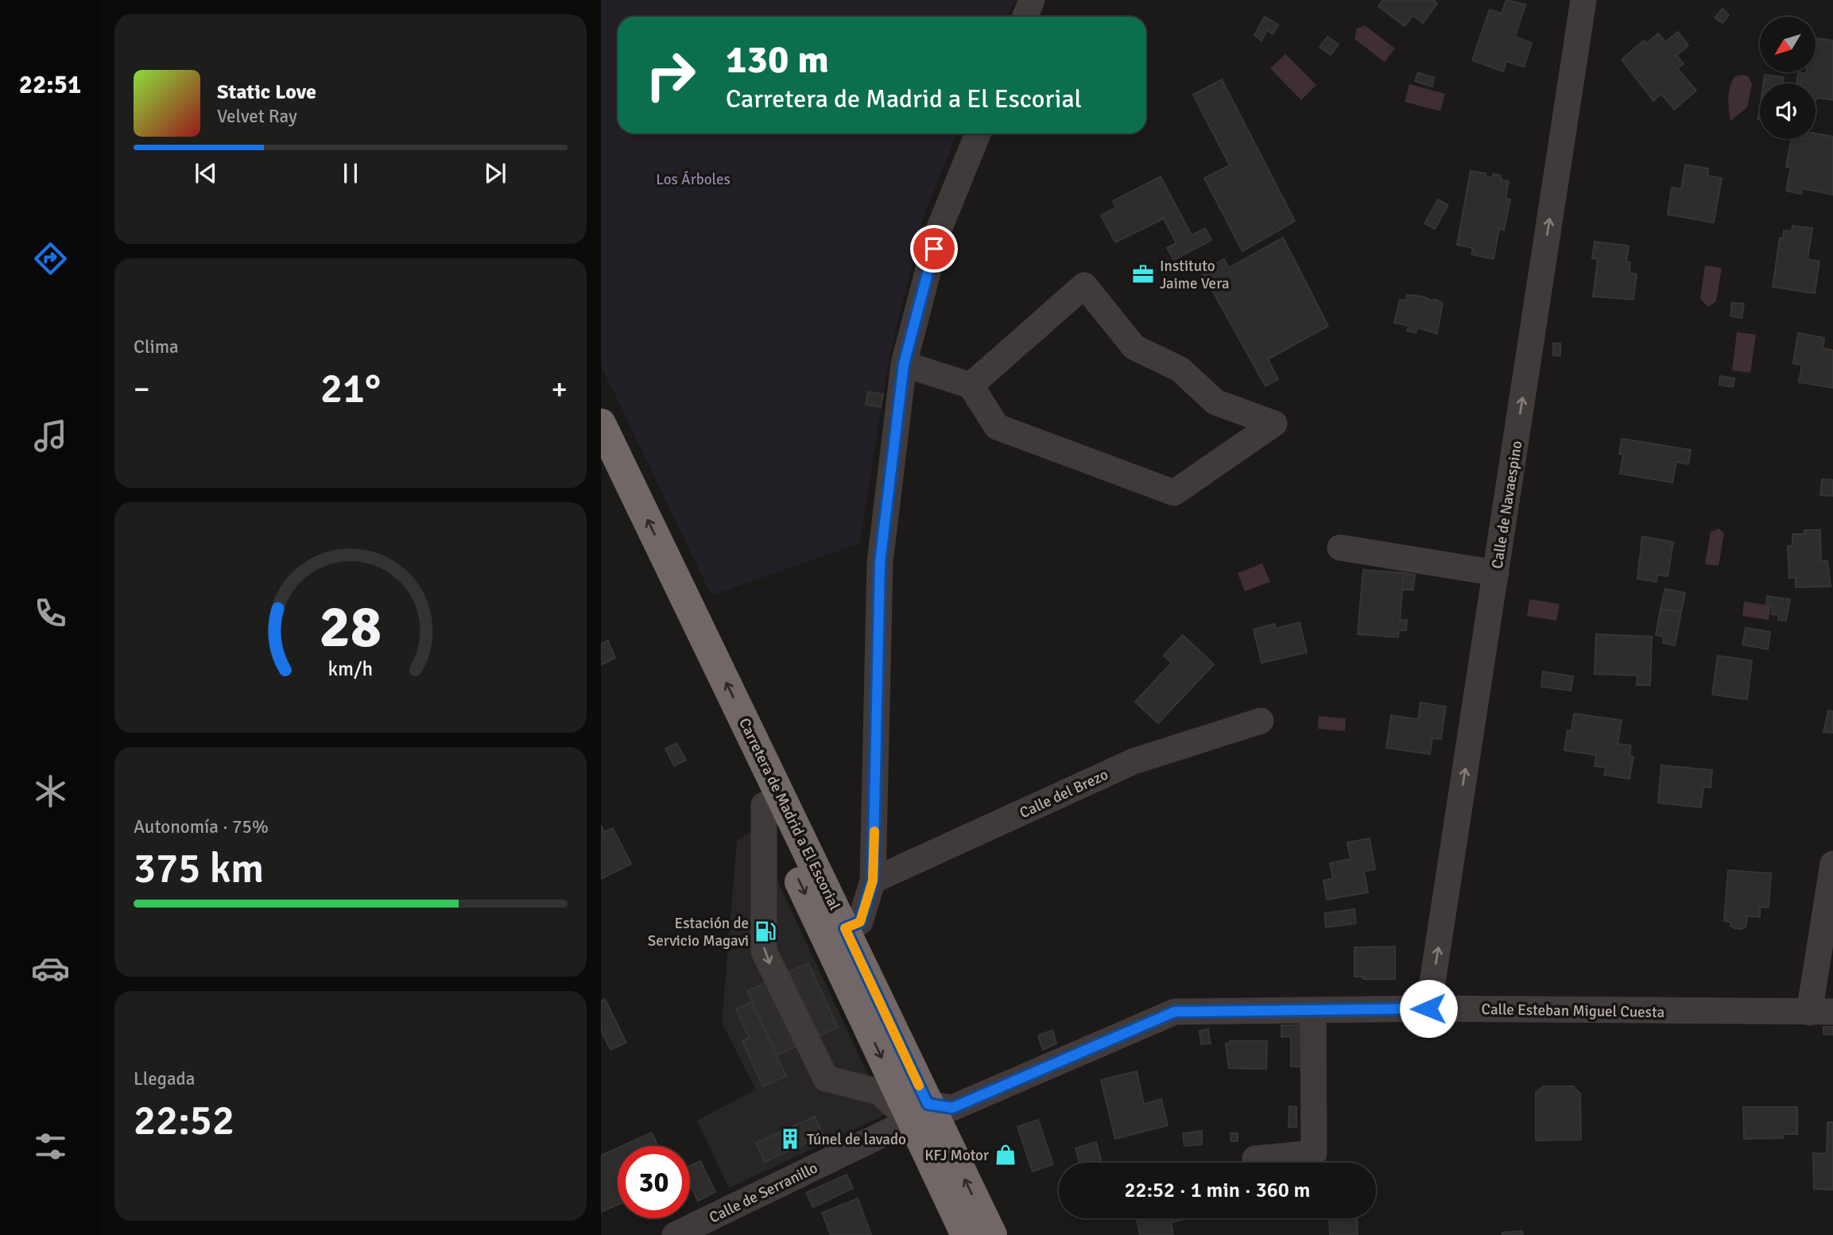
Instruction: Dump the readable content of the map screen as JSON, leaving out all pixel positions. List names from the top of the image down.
{
  "streets": {
    "highway": ["Carretera de Madrid a El Escorial"],
    "street": [
      "Calle de Navaespino",
      "Calle del Brezo",
      "Calle Esteban Miguel Cuesta",
      "Calle de Serranillo"
    ]
  },
  "crossings": [
    ["Calle de Navaespino", "Calle Esteban Miguel Cuesta"],
    ["Carretera de Madrid a El Escorial", "Calle Esteban Miguel Cuesta"],
    ["Carretera de Madrid a El Escorial", "Calle de Serranillo"],
    ["Calle Esteban Miguel Cuesta", "Calle de Serranillo"]
  ],
  "one_way": ["Calle de Navaespino"],
  "parks": ["Los Árboles"],
  "places": {
    "office": ["Instituto Jaime Vera"],
    "fuel station": ["Estación de Servicio Magavi"],
    "building": ["Túnel de lavado"],
    "shop": ["KFJ Motor"]
  },
  "north": "bottom left",
  "page": {
    "tabs": "22:51",
    "turn": ["130 m", "Carretera de Madrid a El Escorial"],
    "song": ["Static Love", "Velvet Ray"],
    "tile": [
      "Clima",
      ["Autonomía · 75%", "375 km"],
      ["Llegada", "22:52"]
    ],
    "heat": ["−", "21°", "+"],
    "limit": "30",
    "trip": "22:52 · 1 min · 360 m",
    "gauge": ["28", "km/h"]
  }
}
